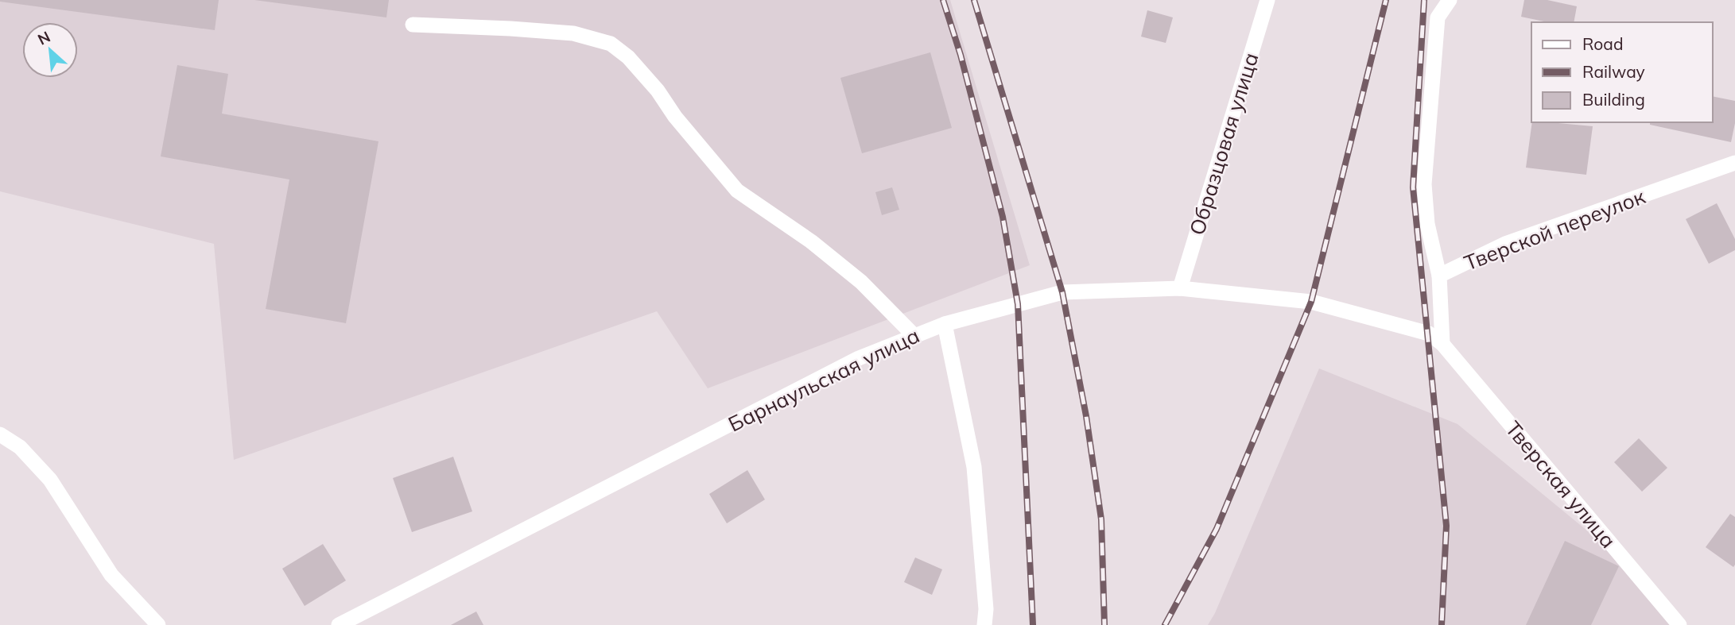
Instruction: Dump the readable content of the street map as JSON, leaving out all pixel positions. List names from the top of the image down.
{
  "streets": {
    "street": [
      "Образцовая улица",
      "Тверской переулок",
      "Барнаульская улица",
      "Тверская улица"
    ]
  },
  "crossings": [
    ["Образцовая улица", "Барнаульская улица"],
    ["Тверской переулок", "Барнаульская улица"],
    ["Тверской переулок", "Тверская улица"],
    ["Барнаульская улица", "Тверская улица"]
  ],
  "legend": ["Road", "Railway", "Building"],
  "north": "top left"
}
